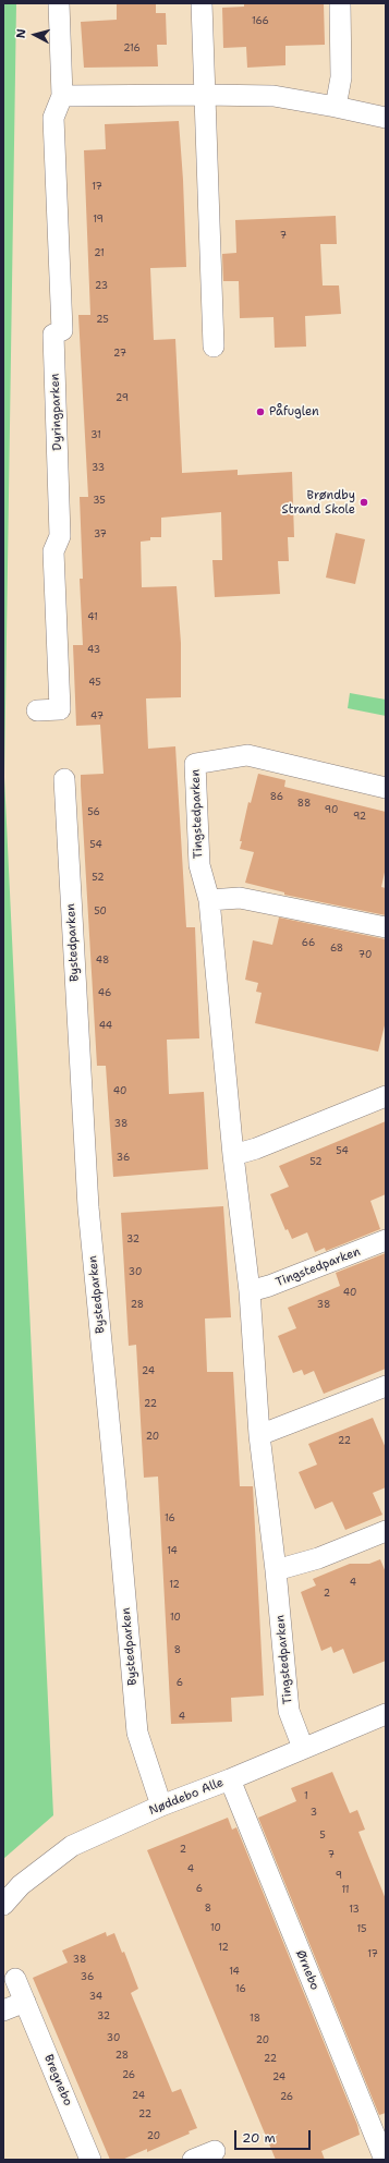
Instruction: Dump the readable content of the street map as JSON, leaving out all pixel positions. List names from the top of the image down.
{
  "streets": {
    "street": [
      "Dyringparken",
      "Tingstedparken",
      "Bystedparken",
      "Nøddebo Alle",
      "Ørnebo",
      "Bregnebo"
    ]
  },
  "crossings": [
    ["Tingstedparken", "Nøddebo Alle"],
    ["Bystedparken", "Nøddebo Alle"],
    ["Nøddebo Alle", "Ørnebo"]
  ],
  "places": ["Påfuglen", "Brøndby Strand Skole"],
  "house_numbers": [
    "166",
    "216",
    "17",
    "19",
    "7",
    "21",
    "23",
    "25",
    "27",
    "29",
    "31",
    "33",
    "35",
    "37",
    "41",
    "43",
    "45",
    "47",
    "86",
    "88",
    "90",
    "56",
    "92",
    "54",
    "52",
    "50",
    "66",
    "68",
    "70",
    "48",
    "46",
    "44",
    "40",
    "38",
    "54",
    "36",
    "52",
    "32",
    "30",
    "40",
    "28",
    "38",
    "24",
    "22",
    "20",
    "22",
    "16",
    "14",
    "4",
    "12",
    "2",
    "10",
    "8",
    "6",
    "4",
    "1",
    "3",
    "5",
    "2",
    "7",
    "4",
    "9",
    "6",
    "11",
    "8",
    "13",
    "10",
    "15",
    "12",
    "17",
    "38",
    "14",
    "36",
    "16",
    "34",
    "32",
    "18",
    "30",
    "20",
    "28",
    "22",
    "26",
    "24",
    "24",
    "26",
    "22",
    "20"
  ],
  "scale_bar": "20 m",
  "north": "left"
}
